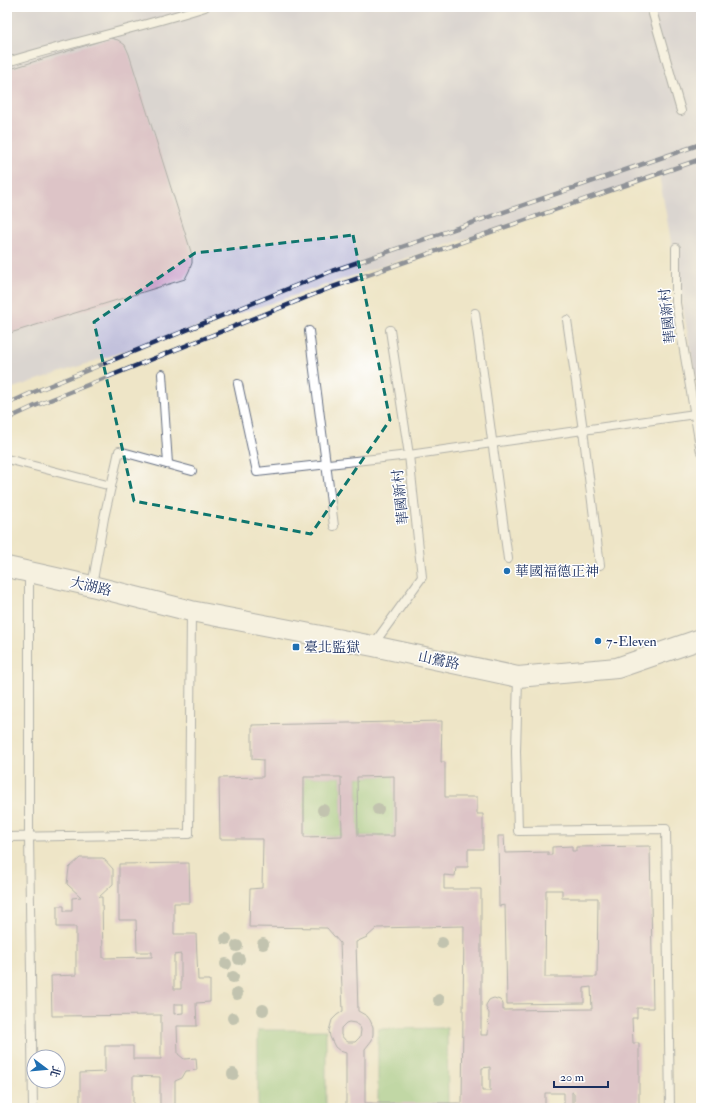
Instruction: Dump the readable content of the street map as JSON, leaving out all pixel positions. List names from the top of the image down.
{
  "streets": {
    "street": ["大湖路", "山鶯路"],
    "lane": ["華國新村"]
  },
  "crossings": [
    ["華國新村", "山鶯路"],
    ["大湖路", "山鶯路"]
  ],
  "places": {
    "other": ["華國福德正神", "7-Eleven"],
    "transit": ["臺北監獄"]
  },
  "scale_bar": "20 m",
  "north": "right"
}
